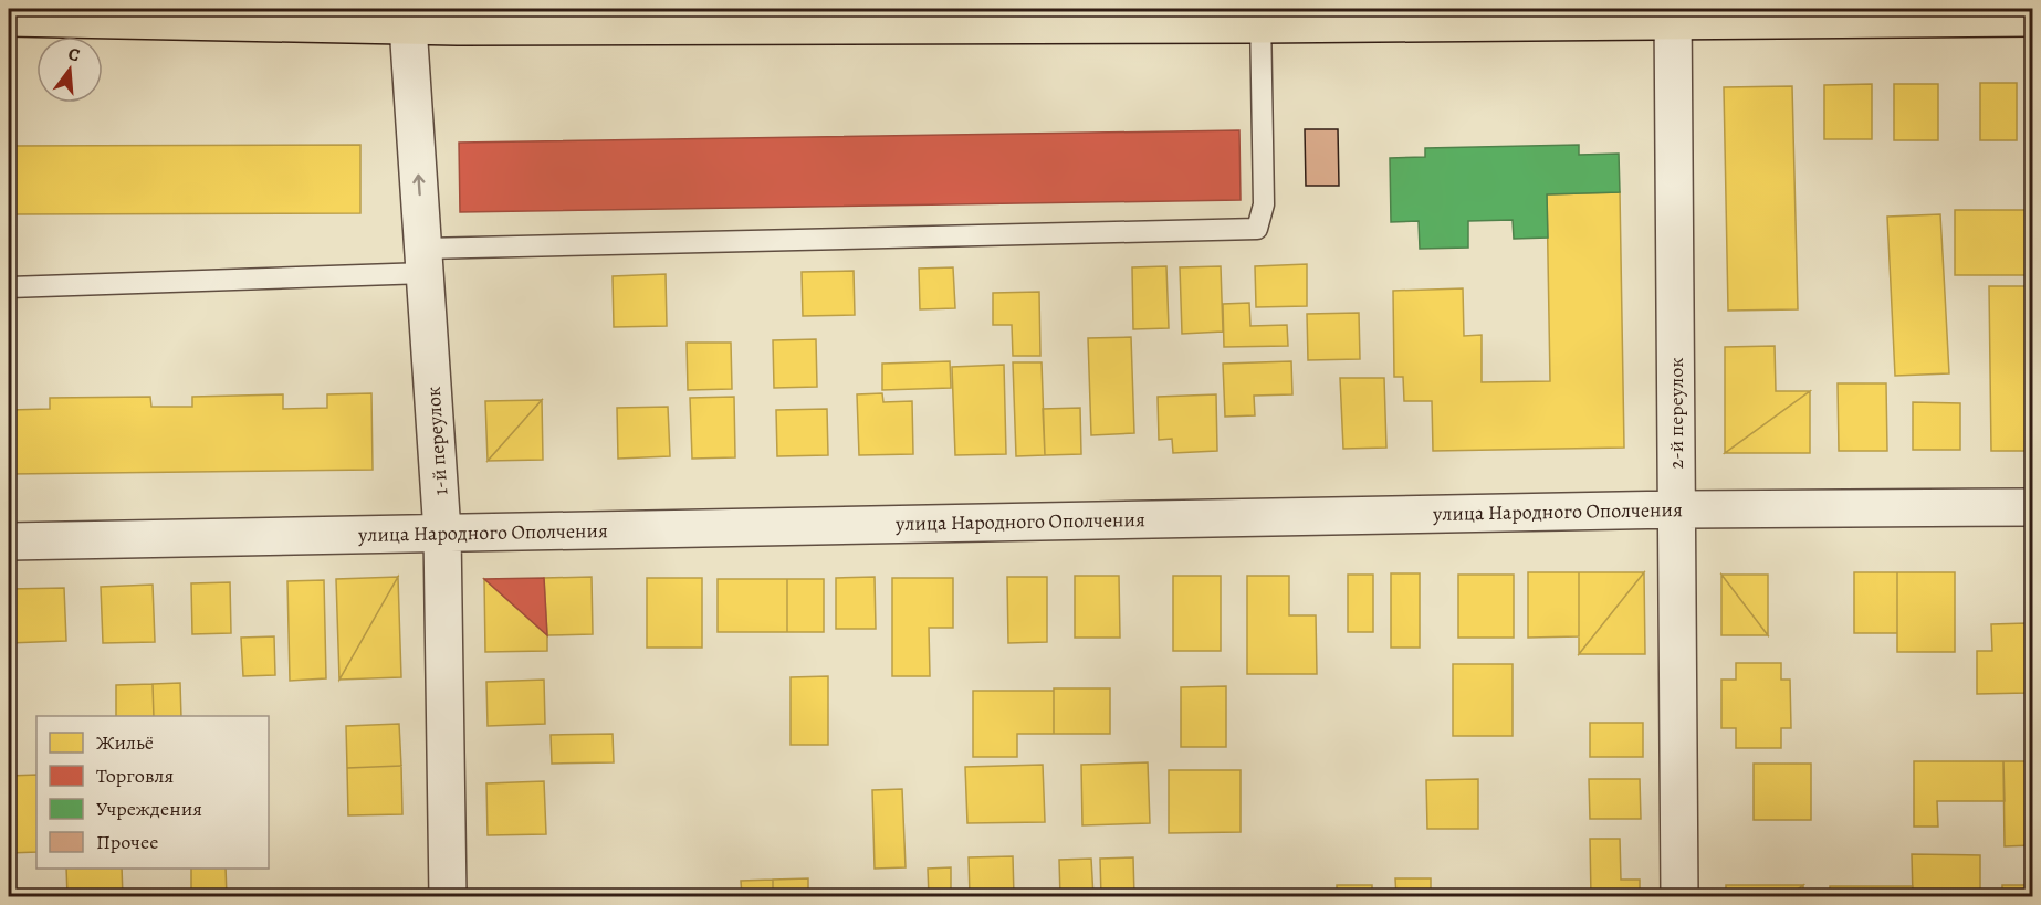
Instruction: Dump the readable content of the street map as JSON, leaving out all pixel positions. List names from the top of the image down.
{
  "streets": {
    "street": ["2-й переулок", "1-й переулок", "улица Народного Ополчения"]
  },
  "crossings": [
    ["2-й переулок", "улица Народного Ополчения"],
    ["1-й переулок", "улица Народного Ополчения"]
  ],
  "legend": [
    "Жильё",
    "Торговля",
    "Учреждения",
    "Прочее"
  ],
  "north": "top"
}
